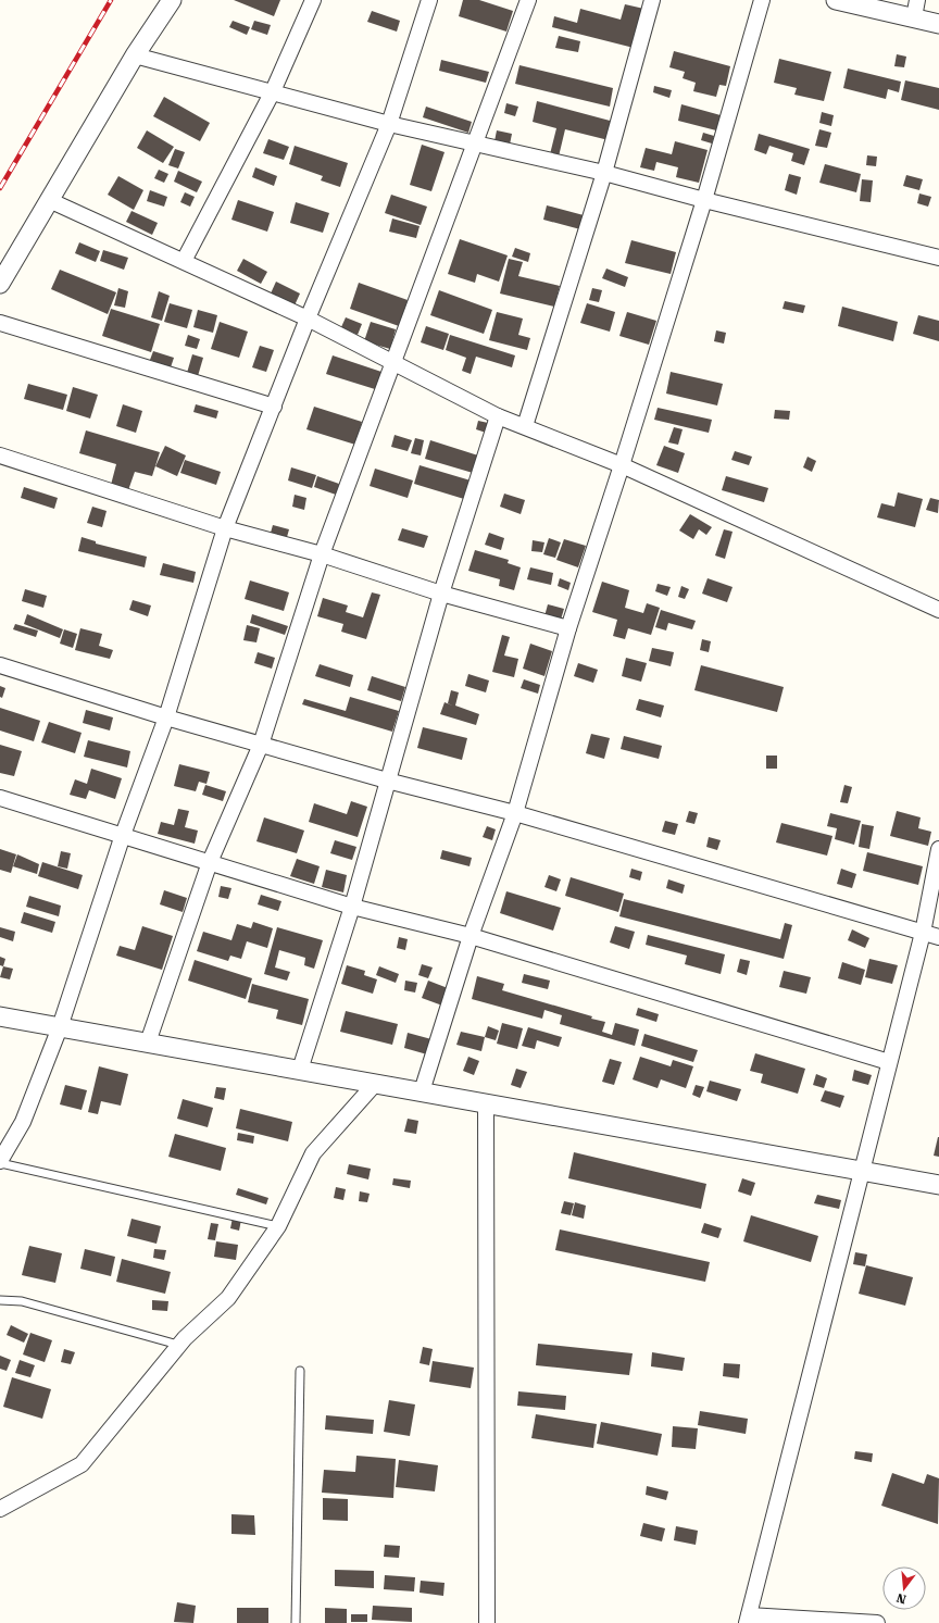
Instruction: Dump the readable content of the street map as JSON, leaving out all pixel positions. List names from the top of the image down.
{
  "north": "bottom"
}
